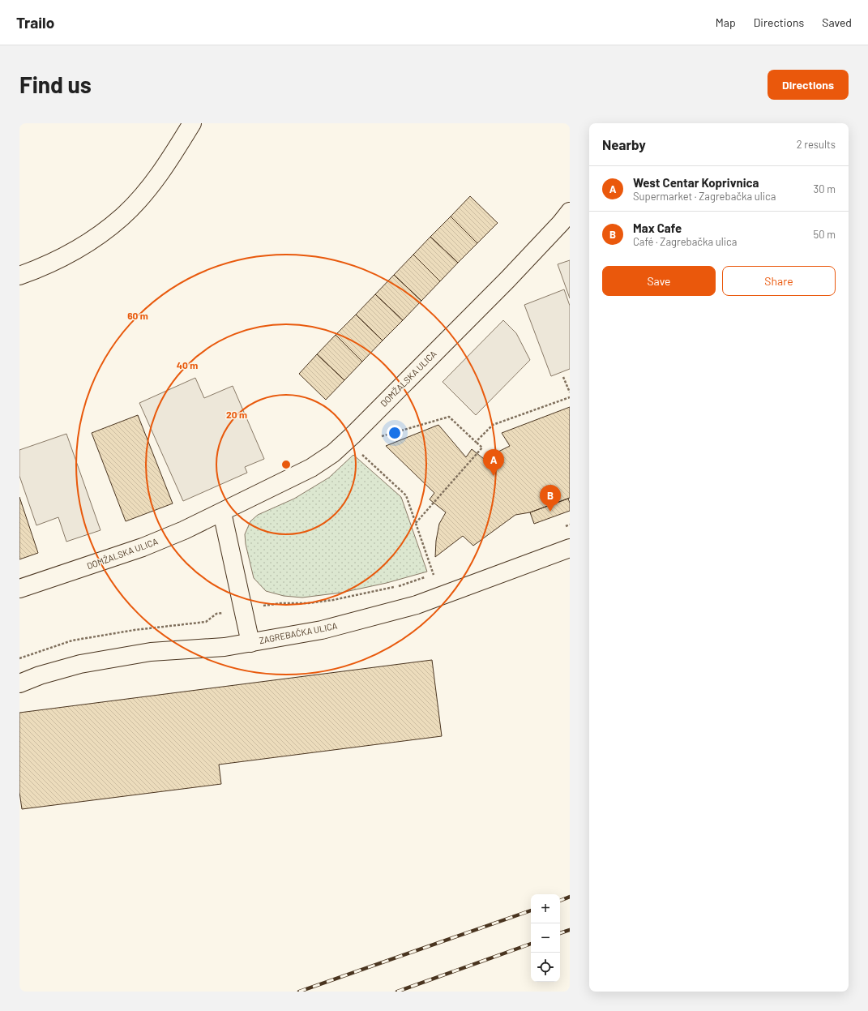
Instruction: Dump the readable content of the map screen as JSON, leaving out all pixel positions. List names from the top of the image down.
{
  "streets": {
    "street": ["DOMŽALSKA ULICA", "ZAGREBAČKA ULICA"]
  },
  "page": {
    "header": "Trailo",
    "nav": ["Map", "Directions", "Saved"],
    "buttons": [
      "Directions",
      ["Save", "Share"]
    ],
    "title": "Find us",
    "heading": ["Nearby", "2 results"],
    "list": [
      {
        "mark": "A",
        "name": "West Centar Koprivnica",
        "note": "Supermarket · Zagrebačka ulica",
        "value": "30 m"
      },
      {
        "mark": "B",
        "name": "Max Cafe",
        "note": "Café · Zagrebačka ulica",
        "value": "50 m"
      }
    ],
    "pins": ["A", "B"],
    "map_buttons": ["+", "−"]
  },
  "rings": ["60 m", "40 m", "20 m"]
}
